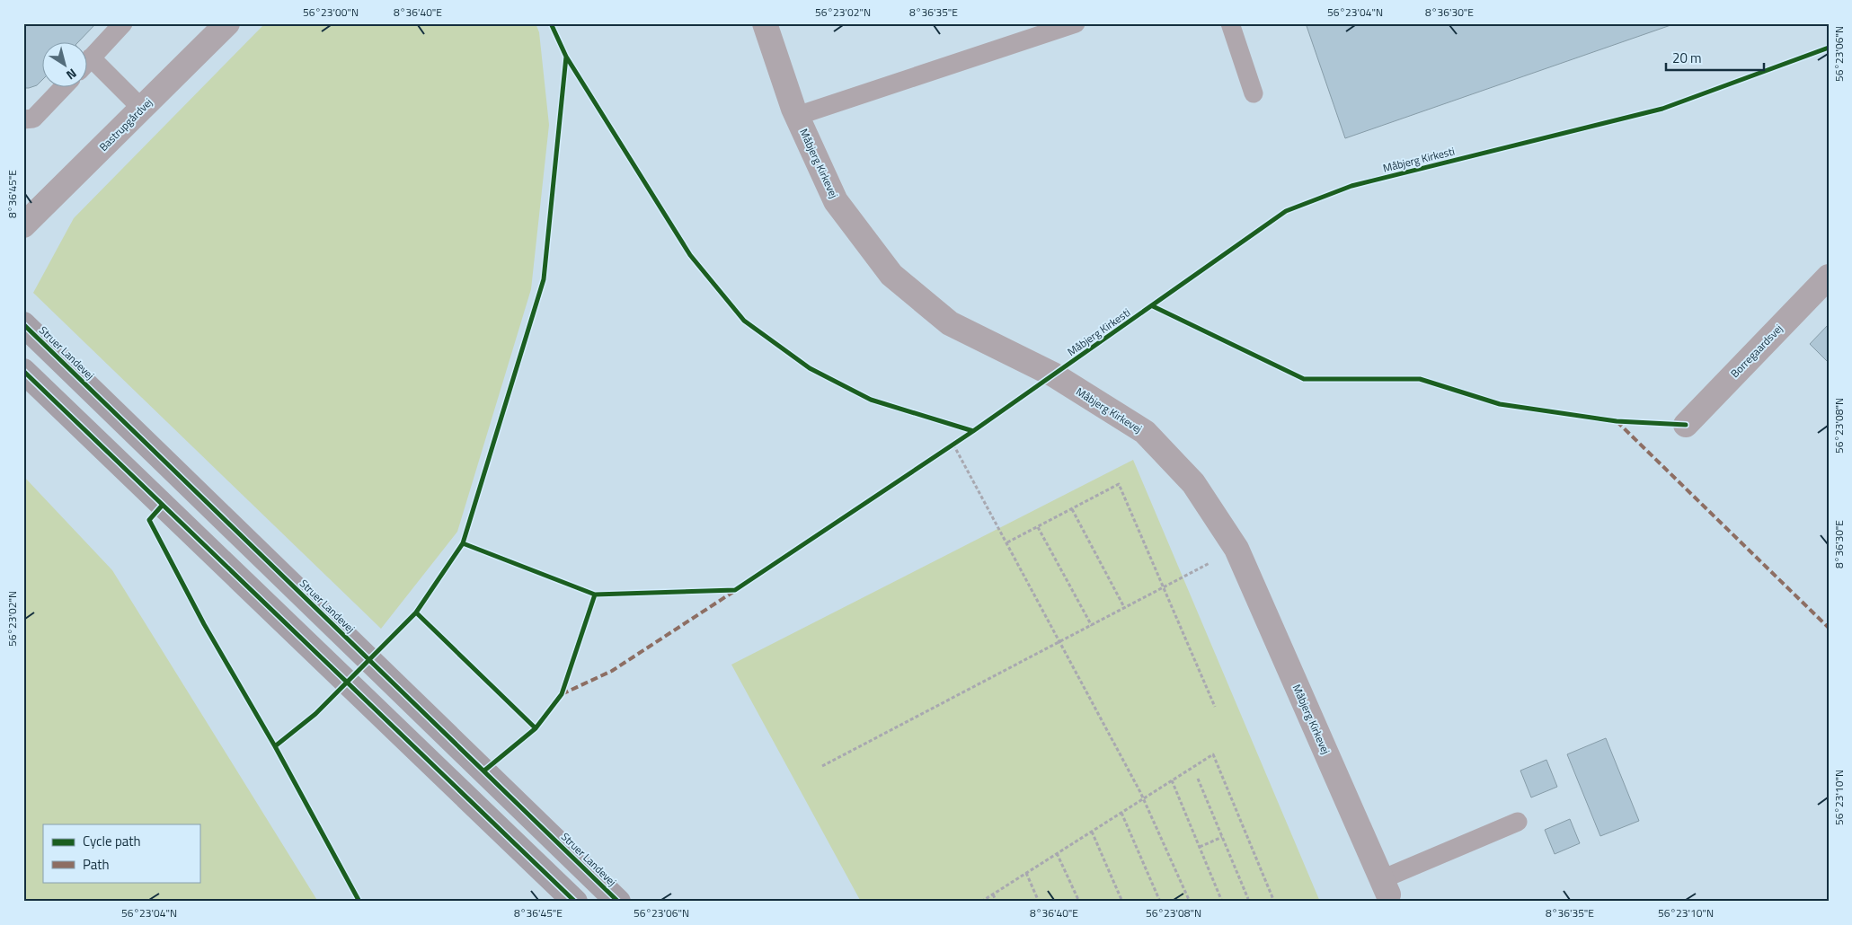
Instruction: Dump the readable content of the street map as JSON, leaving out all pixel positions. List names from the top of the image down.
{
  "streets": {
    "main road": ["Struer Landevej"],
    "street": ["Bastrupgårdvej", "Måbjerg Kirkevej", "Borregaardsvej"],
    "cycle path": ["Måbjerg Kirkesti"]
  },
  "legend": ["Cycle path", "Path"],
  "scale_bar": "20 m",
  "north": "bottom right",
  "coordinates": [
    "56°23'00\"N",
    "8°36'40\"E",
    "56°23'02\"N",
    "8°36'35\"E",
    "56°23'04\"N",
    "8°36'30\"E",
    "56°23'06\"N",
    "8°36'45\"E",
    "56°23'08\"N",
    "56°23'10\"N"
  ]
}
